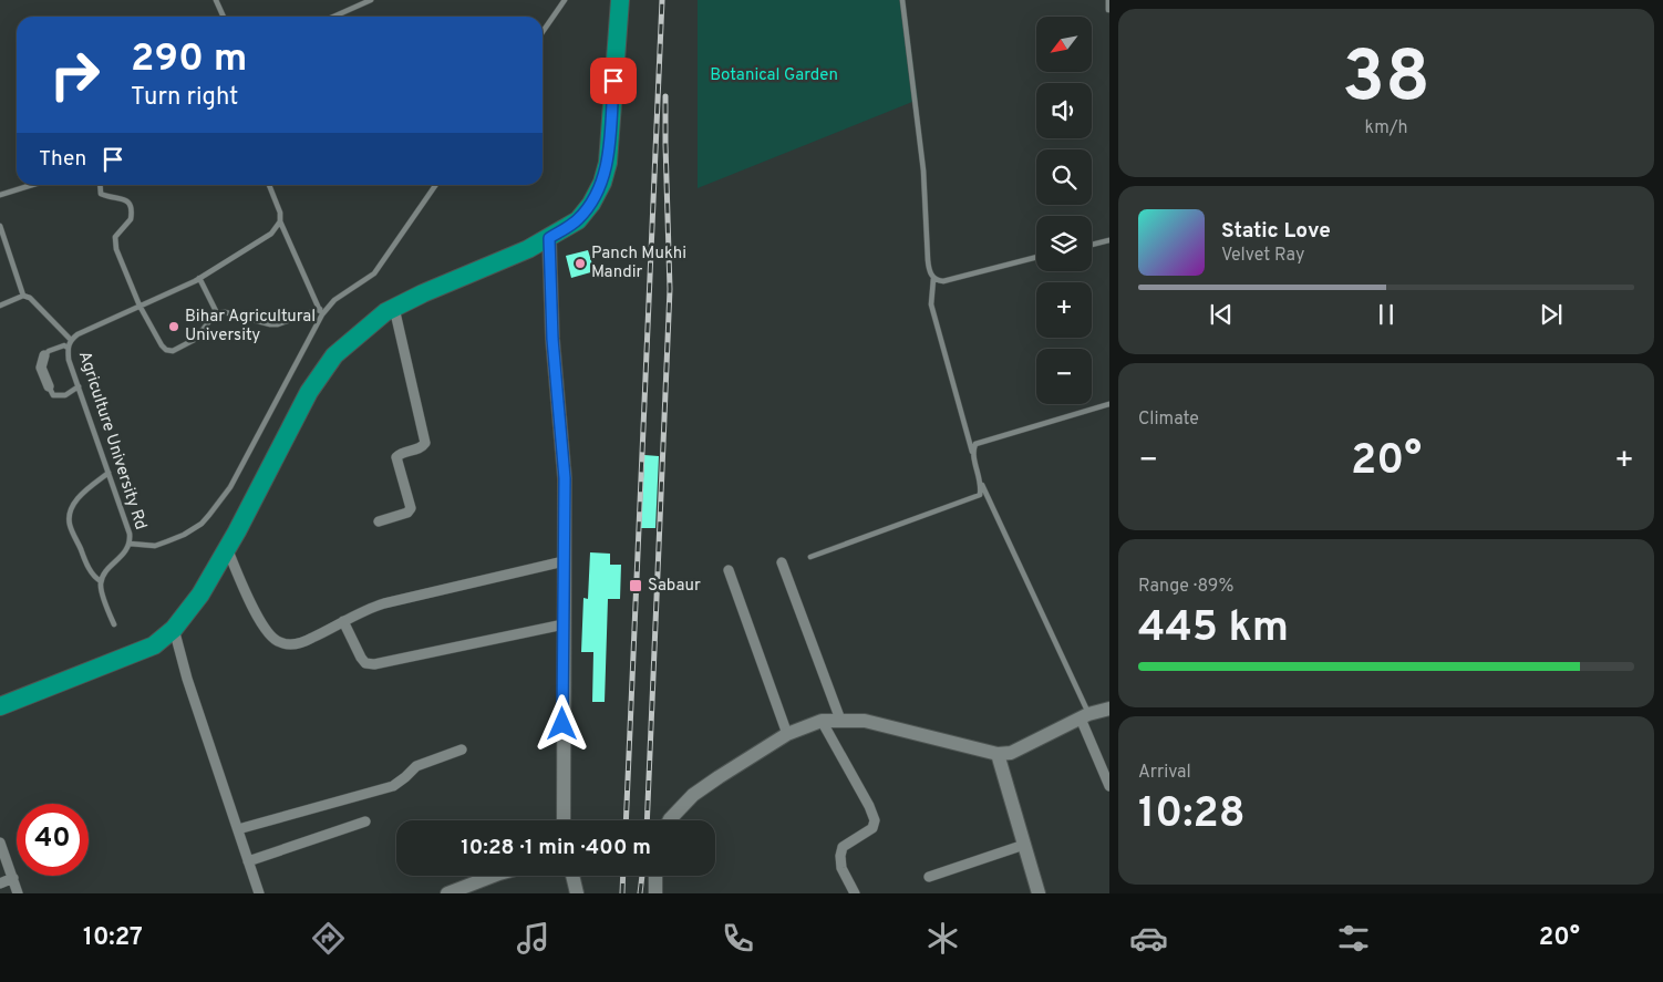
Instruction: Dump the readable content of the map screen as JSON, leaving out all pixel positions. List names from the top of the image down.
{
  "streets": {
    "lane": ["Agriculture University Rd"]
  },
  "parks": ["Botanical Garden"],
  "places": {
    "other": ["Panch Mukhi Mandir", "Bihar Agricultural University"],
    "transit": ["Sabaur"]
  },
  "north": "bottom left",
  "page": {
    "tile": [
      ["38", "km/h"],
      "Climate",
      ["Range · 89%", "445 km"],
      ["Arrival", "10:28"]
    ],
    "map_buttons": ["+", "−"],
    "turn": ["290 m", "Turn right"],
    "then": "Then",
    "song": ["Static Love", "Velvet Ray"],
    "heat": ["−", "20°", "+"],
    "limit": "40",
    "trip": "10:28 · 1 min · 400 m",
    "tabs": ["10:27", "20°"]
  }
}
